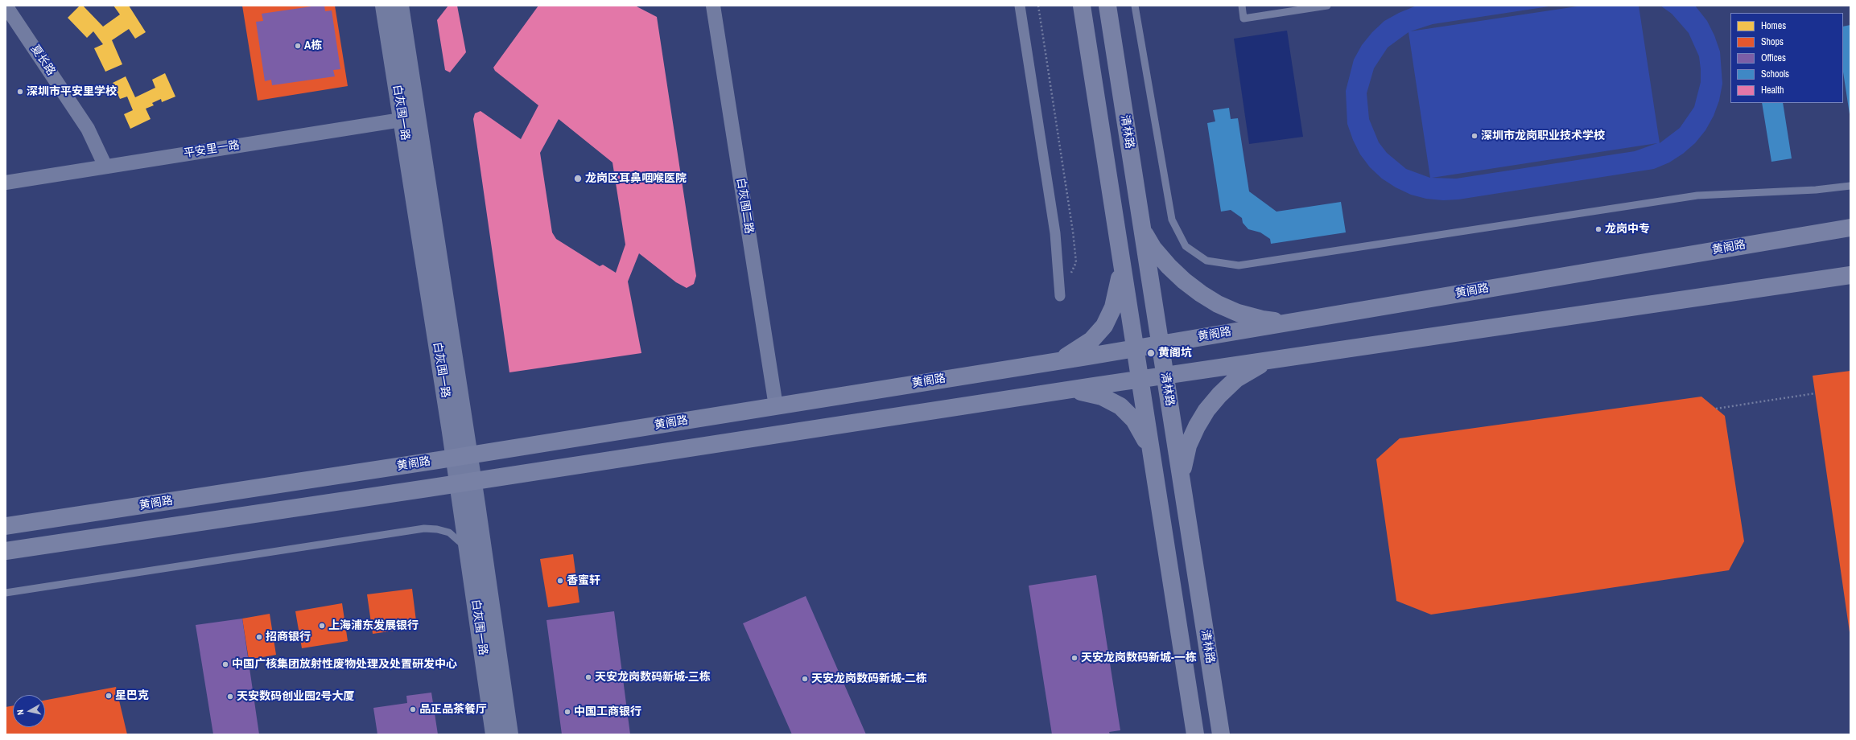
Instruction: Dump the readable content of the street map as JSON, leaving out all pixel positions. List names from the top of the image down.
{
  "streets": {
    "main road": ["清林路", "黄阁路"],
    "street": [
      "夏长路",
      "白灰围一路",
      "平安里一路",
      "白灰围二路"
    ]
  },
  "crossings": [
    ["夏长路", "平安里一路"],
    ["白灰围一路", "平安里一路"],
    ["白灰围一路", "黄阁路"],
    ["清林路", "黄阁路"],
    ["白灰围二路", "黄阁路"]
  ],
  "places": [
    "A栋",
    "深圳市平安里学校",
    "深圳市龙岗职业技术学校",
    "龙岗区耳鼻咽喉医院",
    "龙岗中专",
    "黄阁坑",
    "香蜜轩",
    "上海浦东发展银行",
    "招商银行",
    "天安龙岗数码新城-一栋",
    "中国广核集团放射性废物处理及处置研发中心",
    "天安龙岗数码新城-三栋",
    "天安龙岗数码新城-二栋",
    "星巴克",
    "天安数码创业园2号大厦",
    "品正品茶餐厅",
    "中国工商银行"
  ],
  "legend": [
    "Homes",
    "Shops",
    "Offices",
    "Schools",
    "Health"
  ],
  "north": "left"
}
